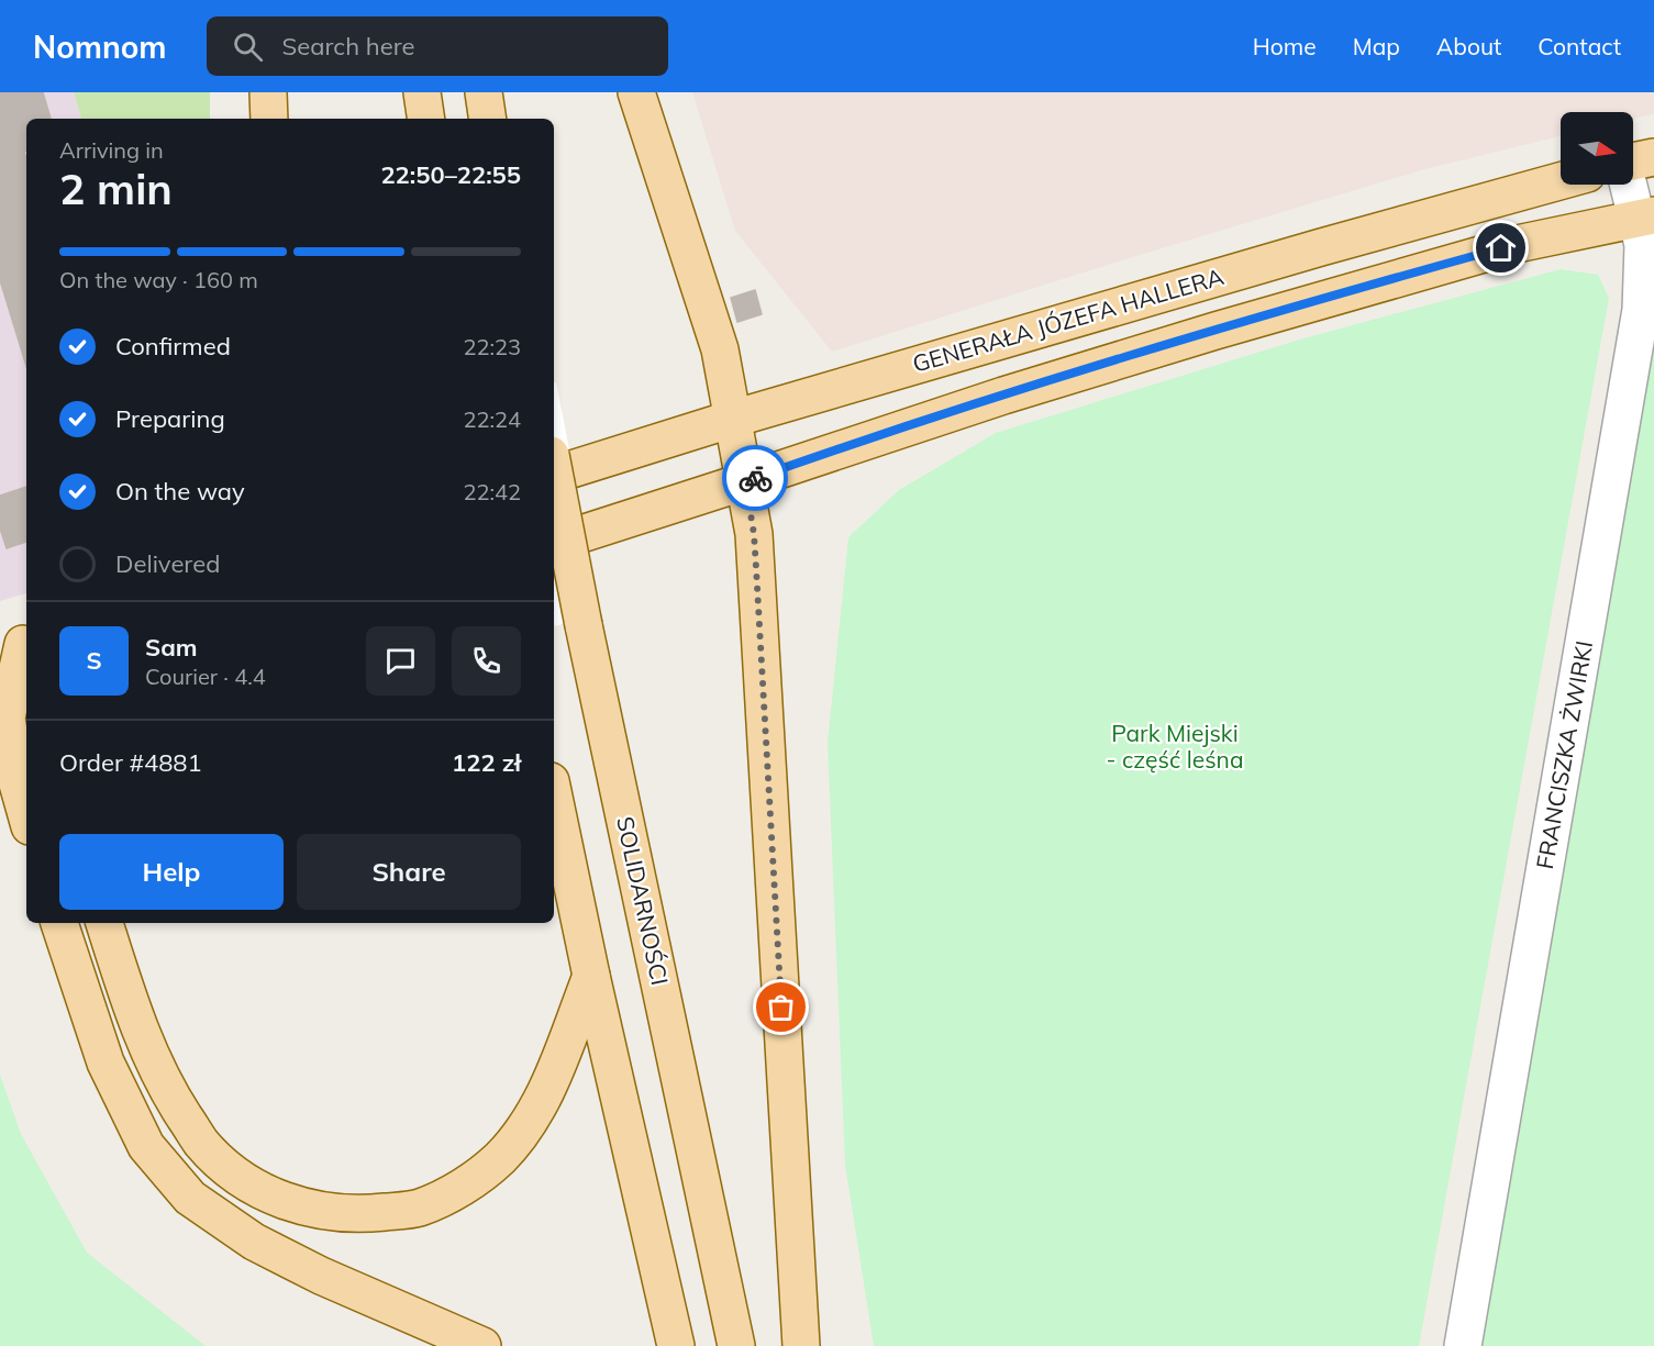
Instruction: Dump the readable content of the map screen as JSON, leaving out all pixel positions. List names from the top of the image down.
{
  "streets": {
    "main road": ["GENERAŁA JÓZEFA HALLERA", "SOLIDARNOŚCI"],
    "street": ["FRANCISZKA ŻWIRKI"]
  },
  "parks": ["Park Miejski - część leśna"],
  "north": "right",
  "page": {
    "header": "Nomnom",
    "search": "Search here",
    "nav": [
      "Home",
      "Map",
      "About",
      "Contact"
    ],
    "heading": ["2 min", "Arriving in", "22:50–22:55"],
    "panel": [
      "Sam",
      "Courier · 4.4",
      "Order #4881",
      "122 zł"
    ],
    "bar": "On the way · 160 m",
    "list": [
      ["Confirmed", "22:23"],
      ["Preparing", "22:24"],
      ["On the way", "22:42"],
      "Delivered"
    ],
    "round": "S",
    "buttons": ["Help", "Share"]
  }
}
